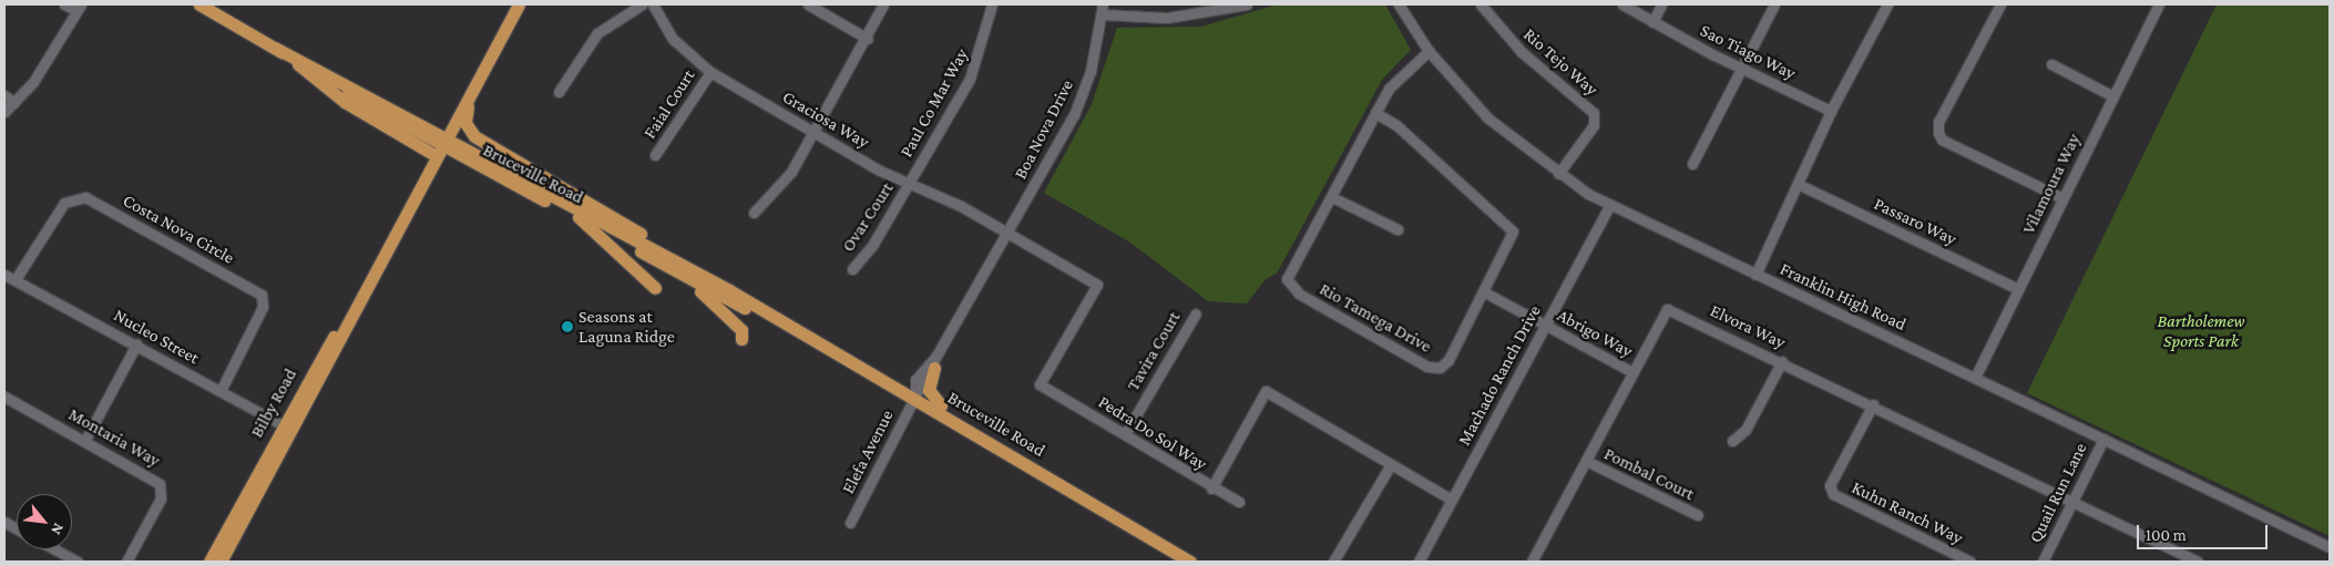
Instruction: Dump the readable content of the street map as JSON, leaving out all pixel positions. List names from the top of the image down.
{
  "streets": {
    "main road": ["Bruceville Road", "Bilby Road"],
    "street": [
      "Sao Tiago Way",
      "Rio Tejo Way",
      "Paul Co Mar Way",
      "Faial Court",
      "Graciosa Way",
      "Boa Nova Drive",
      "Vilamoura Way",
      "Ovar Court",
      "Passaro Way",
      "Costa Nova Circle",
      "Franklin High Road",
      "Rio Tamega Drive",
      "Elvora Way",
      "Abrigo Way",
      "Nucleo Street",
      "Tavira Court",
      "Machado Ranch Drive",
      "Pedra Do Sol Way",
      "Montaria Way",
      "Elefa Avenue",
      "Pombal Court",
      "Quail Run Lane",
      "Kuhn Ranch Way"
    ]
  },
  "crossings": [
    ["Rio Tejo Way", "Franklin High Road"],
    ["Paul Co Mar Way", "Graciosa Way"],
    ["Paul Co Mar Way", "Ovar Court"],
    ["Faial Court", "Graciosa Way"],
    ["Graciosa Way", "Boa Nova Drive"],
    ["Graciosa Way", "Ovar Court"],
    ["Graciosa Way", "Pedra Do Sol Way"],
    ["Graciosa Way", "Elefa Avenue"],
    ["Boa Nova Drive", "Pedra Do Sol Way"],
    ["Boa Nova Drive", "Elefa Avenue"],
    ["Bruceville Road", "Bilby Road"],
    ["Bruceville Road", "Elefa Avenue"],
    ["Vilamoura Way", "Passaro Way"],
    ["Vilamoura Way", "Franklin High Road"],
    ["Costa Nova Circle", "Nucleo Street"],
    ["Franklin High Road", "Rio Tamega Drive"],
    ["Franklin High Road", "Machado Ranch Drive"],
    ["Franklin High Road", "Quail Run Lane"],
    ["Rio Tamega Drive", "Abrigo Way"],
    ["Elvora Way", "Abrigo Way"],
    ["Elvora Way", "Pombal Court"],
    ["Elvora Way", "Quail Run Lane"],
    ["Elvora Way", "Kuhn Ranch Way"],
    ["Abrigo Way", "Machado Ranch Drive"],
    ["Nucleo Street", "Bilby Road"],
    ["Tavira Court", "Pedra Do Sol Way"],
    ["Machado Ranch Drive", "Pedra Do Sol Way"],
    ["Pedra Do Sol Way", "Elefa Avenue"]
  ],
  "parks": ["Bartholemew Sports Park"],
  "places": ["Seasons at Laguna Ridge"],
  "scale_bar": "100 m",
  "north": "bottom right"
}
